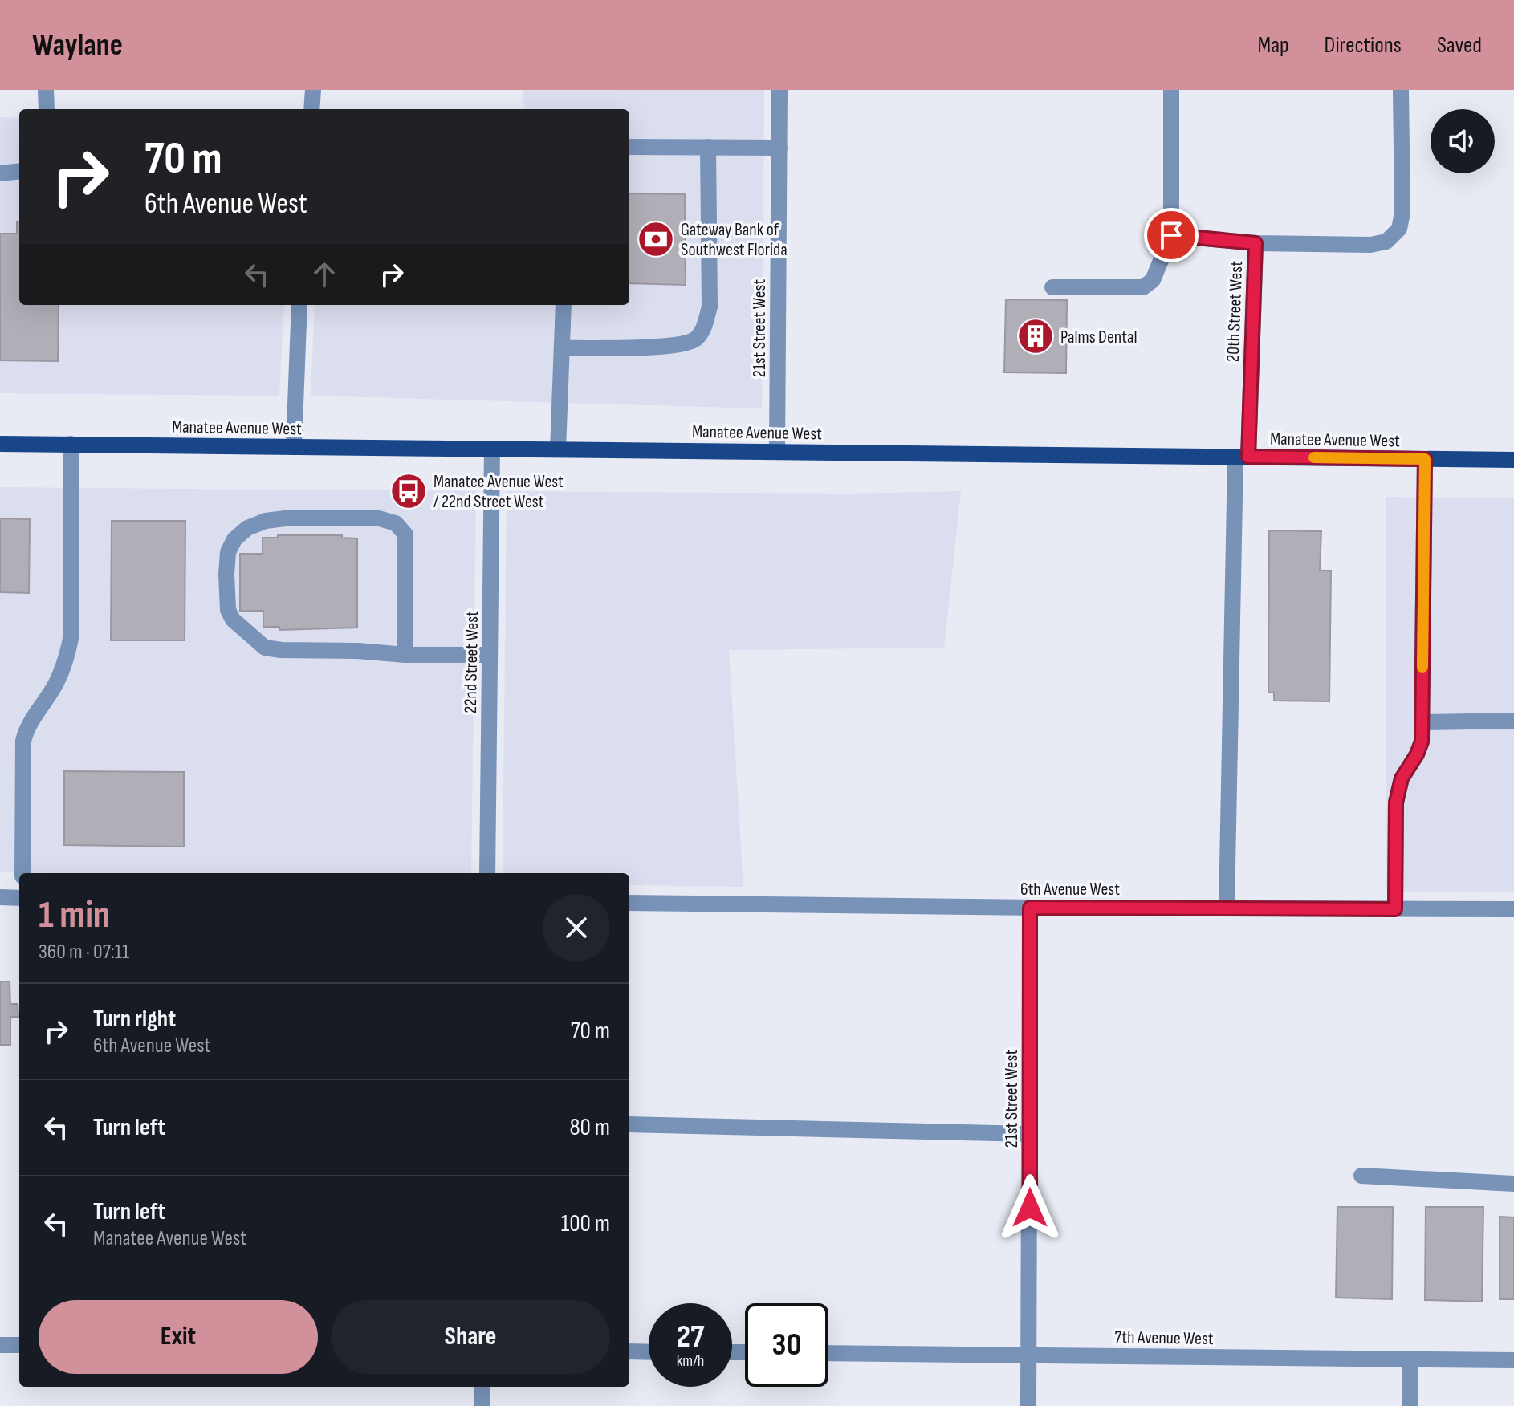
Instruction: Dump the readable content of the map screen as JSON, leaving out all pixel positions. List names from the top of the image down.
{
  "streets": {
    "main road": ["Manatee Avenue West"],
    "street": [
      "20th Street West",
      "21st Street West",
      "22nd Street West",
      "6th Avenue West",
      "7th Avenue West"
    ]
  },
  "crossings": [
    ["20th Street West", "Manatee Avenue West"],
    ["20th Street West", "6th Avenue West"],
    ["21st Street West", "Manatee Avenue West"],
    ["21st Street West", "6th Avenue West"],
    ["21st Street West", "7th Avenue West"],
    ["Manatee Avenue West", "22nd Street West"]
  ],
  "places": {
    "bank": ["Gateway Bank of Southwest Florida"],
    "building": ["Palms Dental"],
    "bus stop": ["Manatee Avenue West / 22nd Street West"]
  },
  "page": {
    "header": "Waylane",
    "nav": ["Map", "Directions", "Saved"],
    "turn": ["70 m", "6th Avenue West"],
    "heading": ["1 min", "360 m · 07:11"],
    "list": [
      {
        "name": "Turn right",
        "note": "6th Avenue West",
        "value": "70 m"
      },
      {
        "name": "Turn left",
        "value": "80 m"
      },
      {
        "name": "Turn left",
        "note": "Manatee Avenue West",
        "value": "100 m"
      }
    ],
    "buttons": ["Exit", "Share"],
    "speed": "27 km/h",
    "limit": "30"
  }
}
